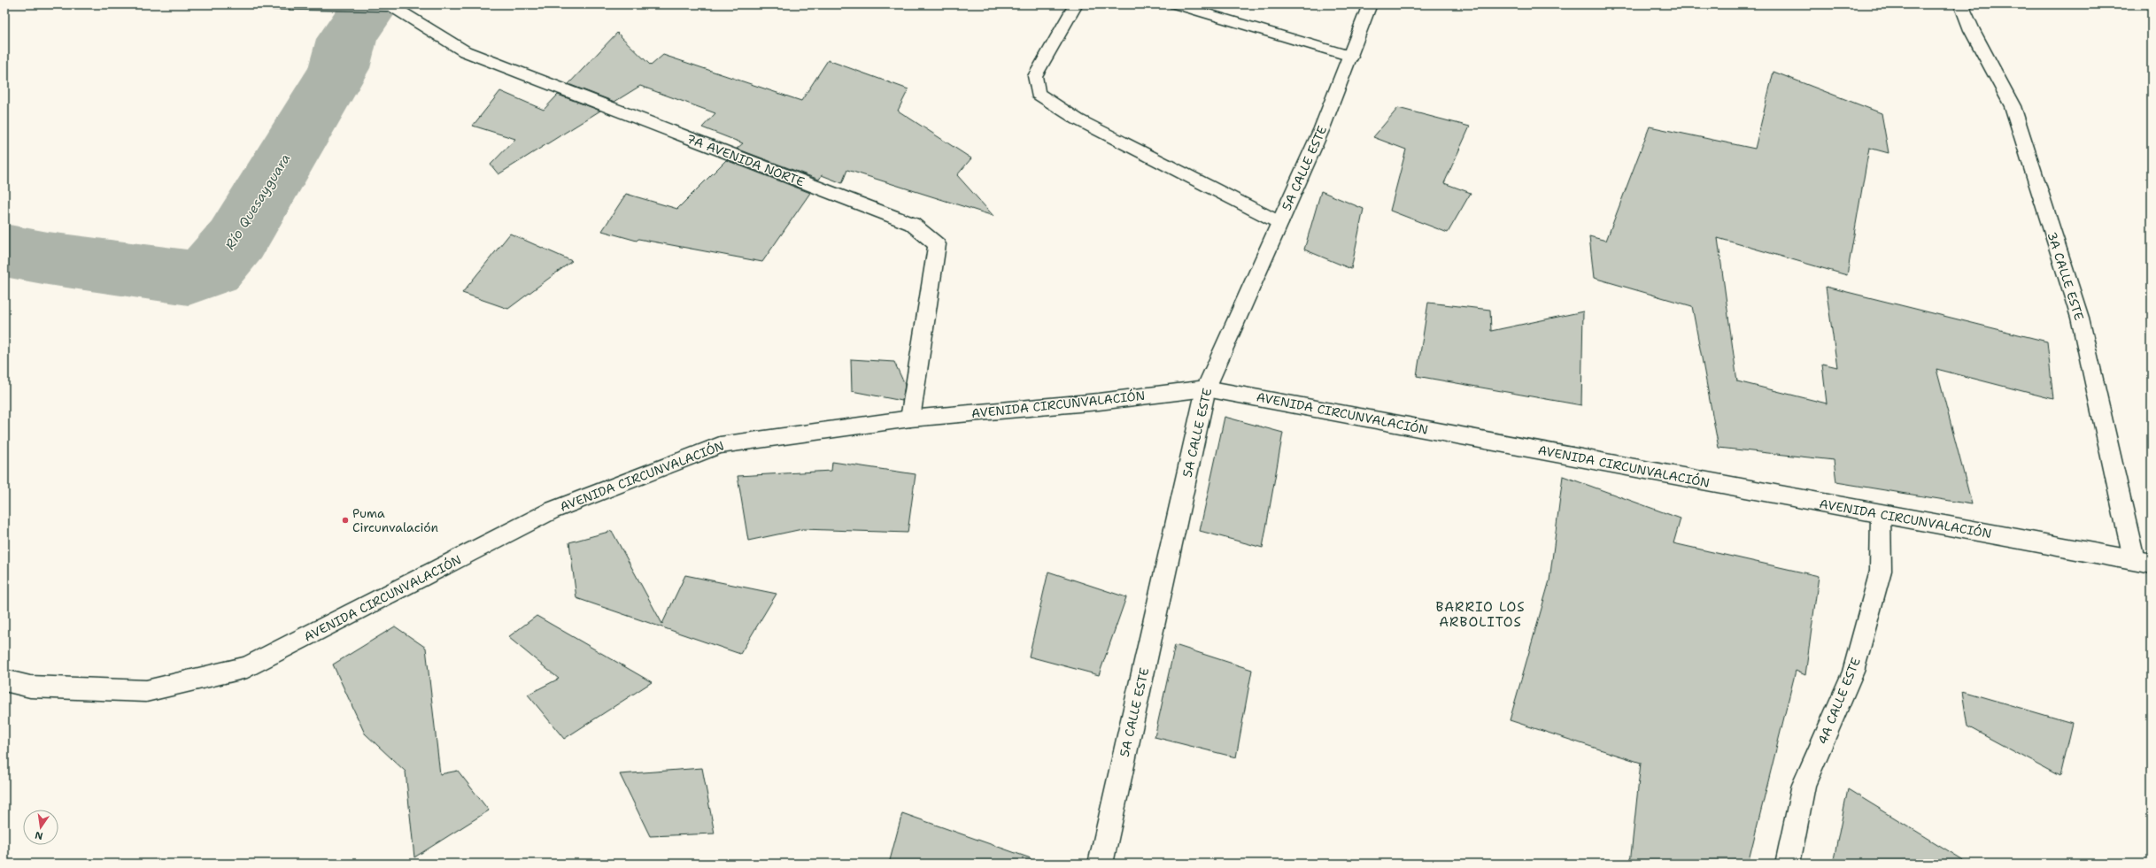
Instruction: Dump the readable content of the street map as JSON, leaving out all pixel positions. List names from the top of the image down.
{
  "streets": {
    "street": [
      "7A AVENIDA NORTE",
      "5A CALLE ESTE",
      "3A CALLE ESTE",
      "AVENIDA CIRCUNVALACIÓN",
      "4A CALLE ESTE"
    ]
  },
  "crossings": [
    ["7A AVENIDA NORTE", "AVENIDA CIRCUNVALACIÓN"],
    ["5A CALLE ESTE", "AVENIDA CIRCUNVALACIÓN"],
    ["3A CALLE ESTE", "AVENIDA CIRCUNVALACIÓN"],
    ["AVENIDA CIRCUNVALACIÓN", "4A CALLE ESTE"]
  ],
  "districts": ["BARRIO LOS ARBOLITOS"],
  "water": ["Río Quesayguara"],
  "places": ["Puma Circunvalación"],
  "north": "bottom"
}
